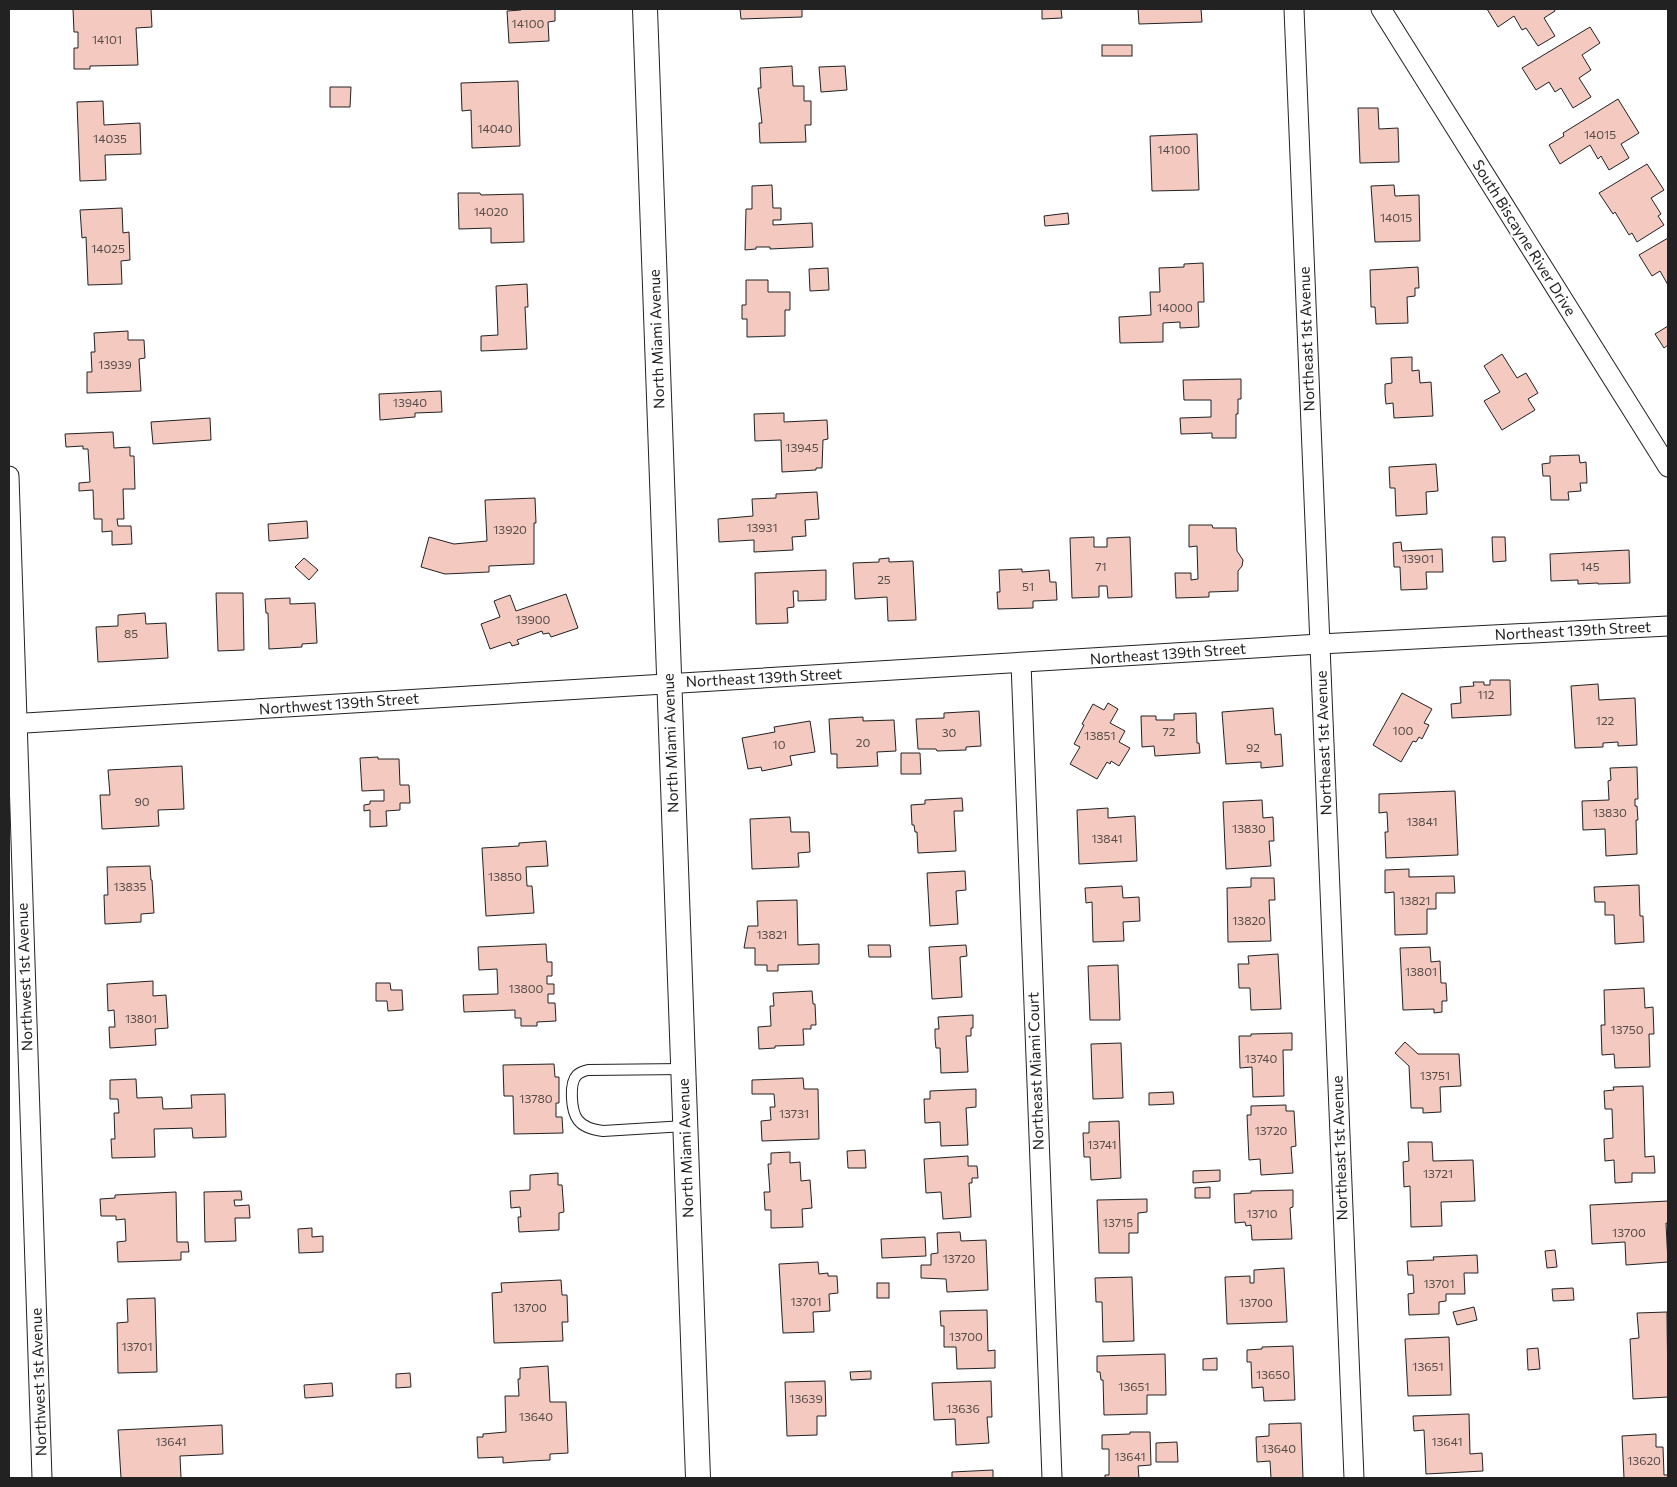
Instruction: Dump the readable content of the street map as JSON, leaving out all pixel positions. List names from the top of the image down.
{
  "streets": {
    "street": [
      "South Biscayne River Drive",
      "North Miami Avenue",
      "Northeast 1st Avenue",
      "Northeast 139th Street",
      "Northwest 139th Street",
      "Northwest 1st Avenue",
      "Northeast Miami Court"
    ]
  },
  "crossings": [
    ["North Miami Avenue", "Northeast 139th Street"],
    ["North Miami Avenue", "Northwest 139th Street"],
    ["Northeast 1st Avenue", "Northeast 139th Street"],
    ["Northeast 139th Street", "Northwest 139th Street"],
    ["Northeast 139th Street", "Northeast Miami Court"],
    ["Northwest 139th Street", "Northwest 1st Avenue"]
  ],
  "house_numbers": [
    "14100",
    "14101",
    "14040",
    "14015",
    "14035",
    "14100",
    "14020",
    "14015",
    "14025",
    "14000",
    "13939",
    "13940",
    "13945",
    "13931",
    "13920",
    "13901",
    "71",
    "145",
    "25",
    "51",
    "13900",
    "85",
    "112",
    "122",
    "100",
    "72",
    "30",
    "13851",
    "20",
    "10",
    "92",
    "90",
    "13830",
    "13841",
    "13830",
    "13841",
    "13850",
    "13835",
    "13821",
    "13820",
    "13821",
    "13801",
    "13800",
    "13801",
    "13750",
    "13740",
    "13751",
    "13780",
    "13731",
    "13720",
    "13741",
    "13721",
    "13710",
    "13715",
    "13700",
    "13720",
    "13701",
    "13701",
    "13700",
    "13700",
    "13700",
    "13701",
    "13651",
    "13650",
    "13651",
    "13639",
    "13636",
    "13640",
    "13641",
    "13641",
    "13640",
    "13641",
    "13620"
  ]
}
